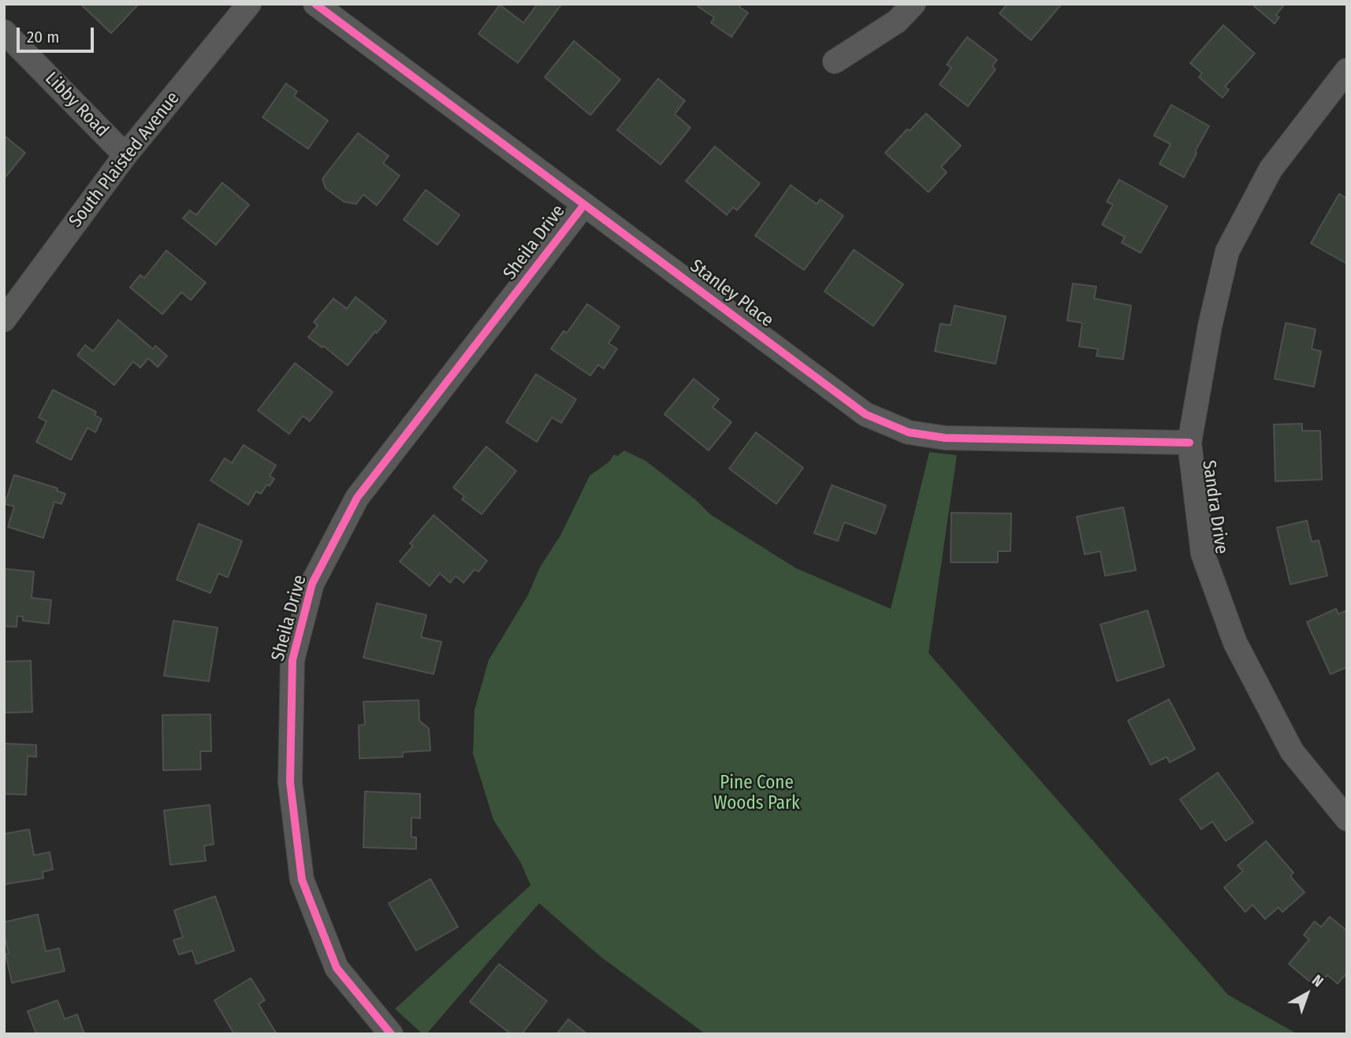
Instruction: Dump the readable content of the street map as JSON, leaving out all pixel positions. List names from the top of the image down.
{
  "streets": {
    "street": [
      "Libby Road",
      "South Plaisted Avenue",
      "Sheila Drive",
      "Stanley Place",
      "Sandra Drive"
    ]
  },
  "crossings": [
    ["Libby Road", "South Plaisted Avenue"],
    ["Sheila Drive", "Stanley Place"],
    ["Stanley Place", "Sandra Drive"]
  ],
  "parks": ["Pine Cone Woods Park"],
  "scale_bar": "20 m",
  "north": "top right"
}
